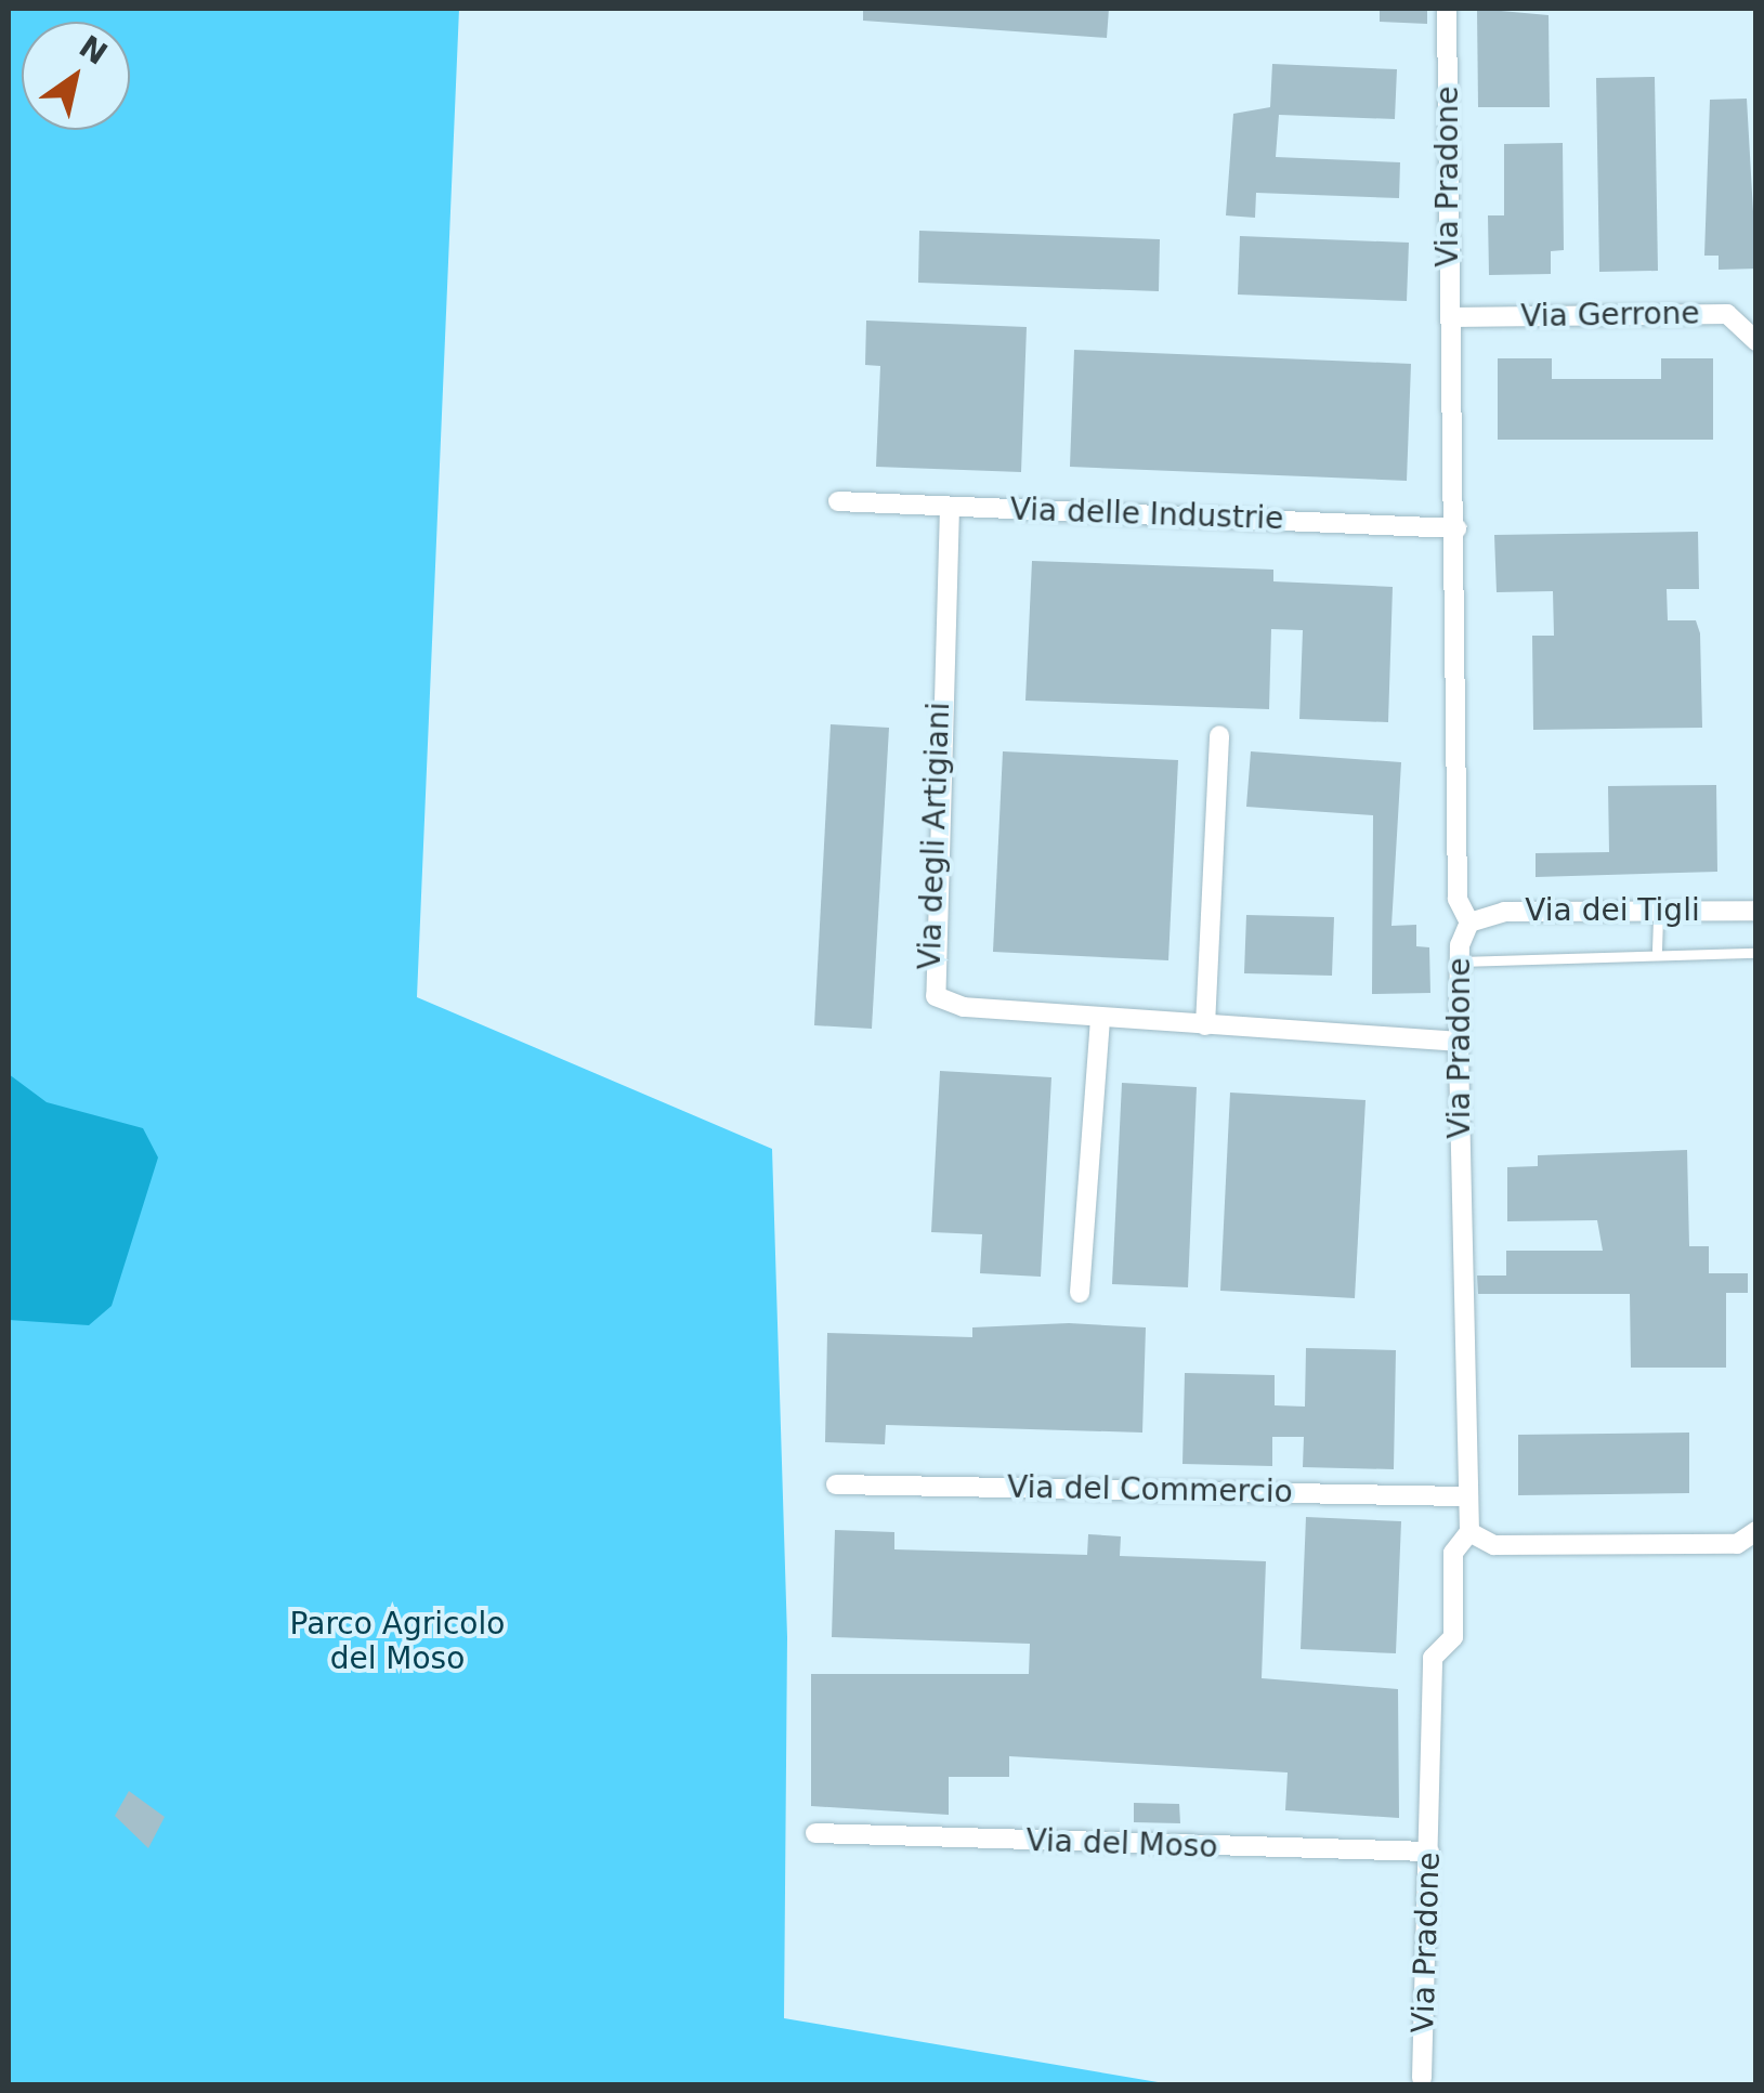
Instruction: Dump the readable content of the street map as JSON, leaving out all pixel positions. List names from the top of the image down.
{
  "streets": {
    "street": [
      "Via Pradone",
      "Via Gerrone",
      "Via delle Industrie",
      "Via degli Artigiani",
      "Via dei Tigli",
      "Via del Commercio",
      "Via del Moso"
    ]
  },
  "crossings": [
    ["Via Pradone", "Via Gerrone"],
    ["Via Pradone", "Via delle Industrie"],
    ["Via Pradone", "Via degli Artigiani"],
    ["Via Pradone", "Via dei Tigli"],
    ["Via Pradone", "Via del Commercio"],
    ["Via Pradone", "Via del Moso"],
    ["Via delle Industrie", "Via degli Artigiani"]
  ],
  "parks": ["Parco Agricolo del Moso"],
  "north": "top right"
}
